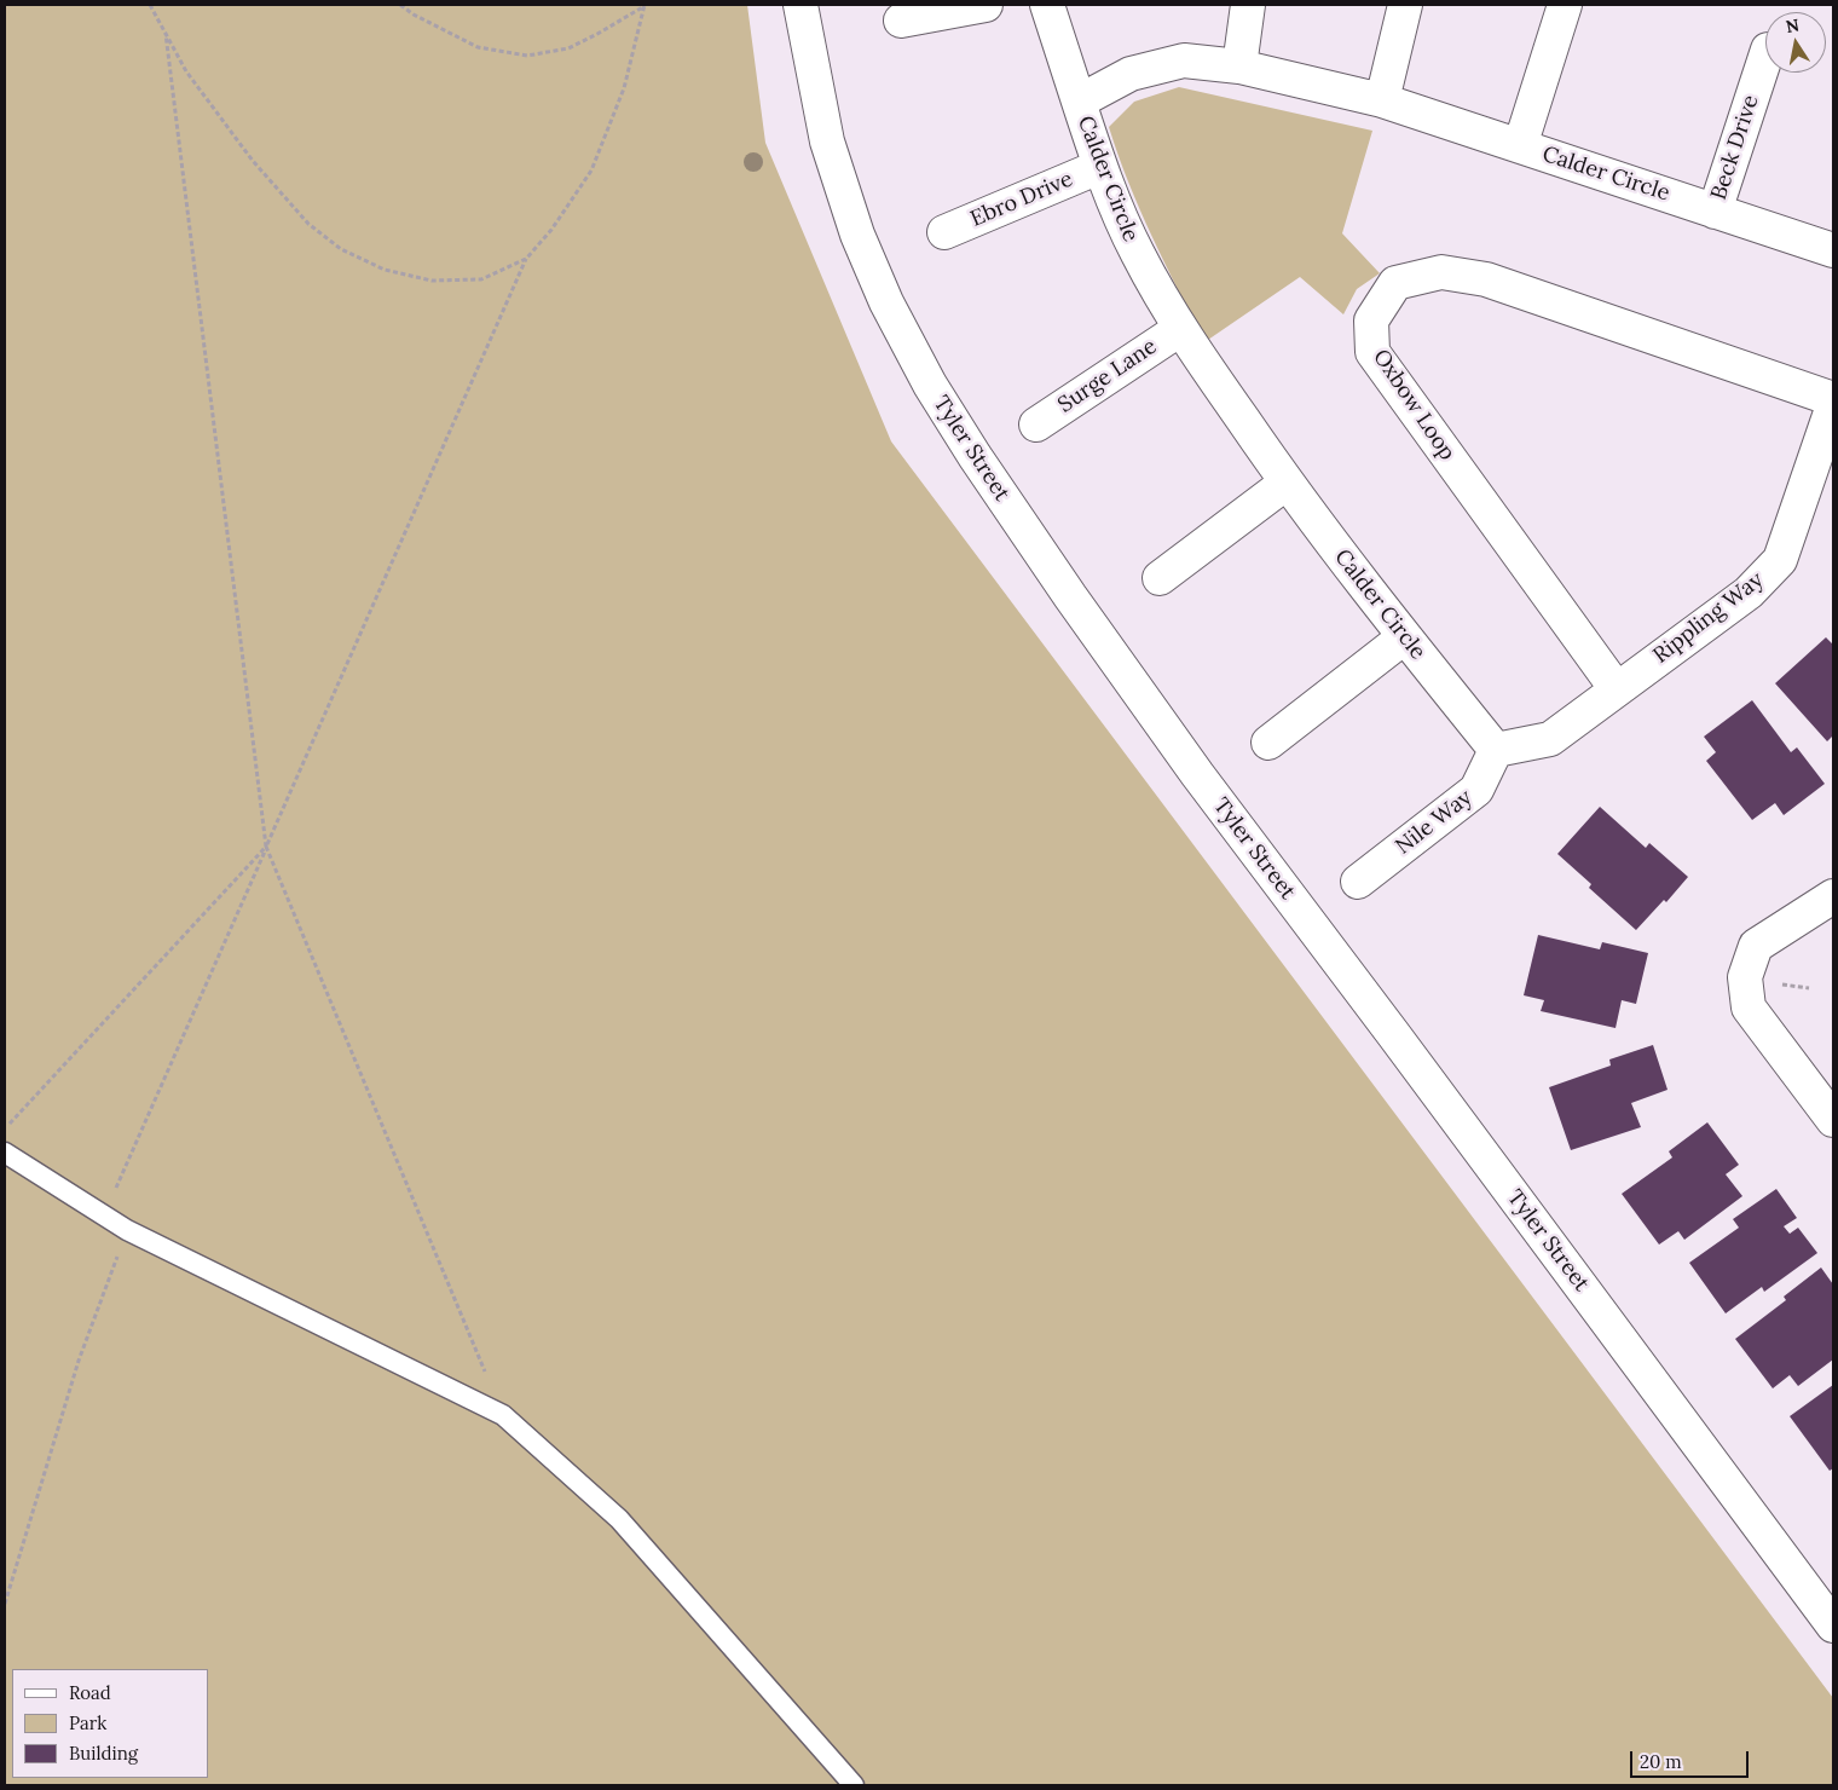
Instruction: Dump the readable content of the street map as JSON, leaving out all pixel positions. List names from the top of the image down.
{
  "streets": {
    "street": [
      "Beck Drive",
      "Calder Circle",
      "Ebro Drive",
      "Surge Lane",
      "Oxbow Loop",
      "Tyler Street",
      "Rippling Way",
      "Nile Way"
    ]
  },
  "crossings": [
    ["Beck Drive", "Calder Circle"],
    ["Calder Circle", "Ebro Drive"],
    ["Calder Circle", "Surge Lane"],
    ["Calder Circle", "Rippling Way"],
    ["Calder Circle", "Nile Way"],
    ["Oxbow Loop", "Rippling Way"],
    ["Rippling Way", "Nile Way"]
  ],
  "legend": ["Road", "Park", "Building"],
  "scale_bar": "20 m",
  "north": "top"
}
